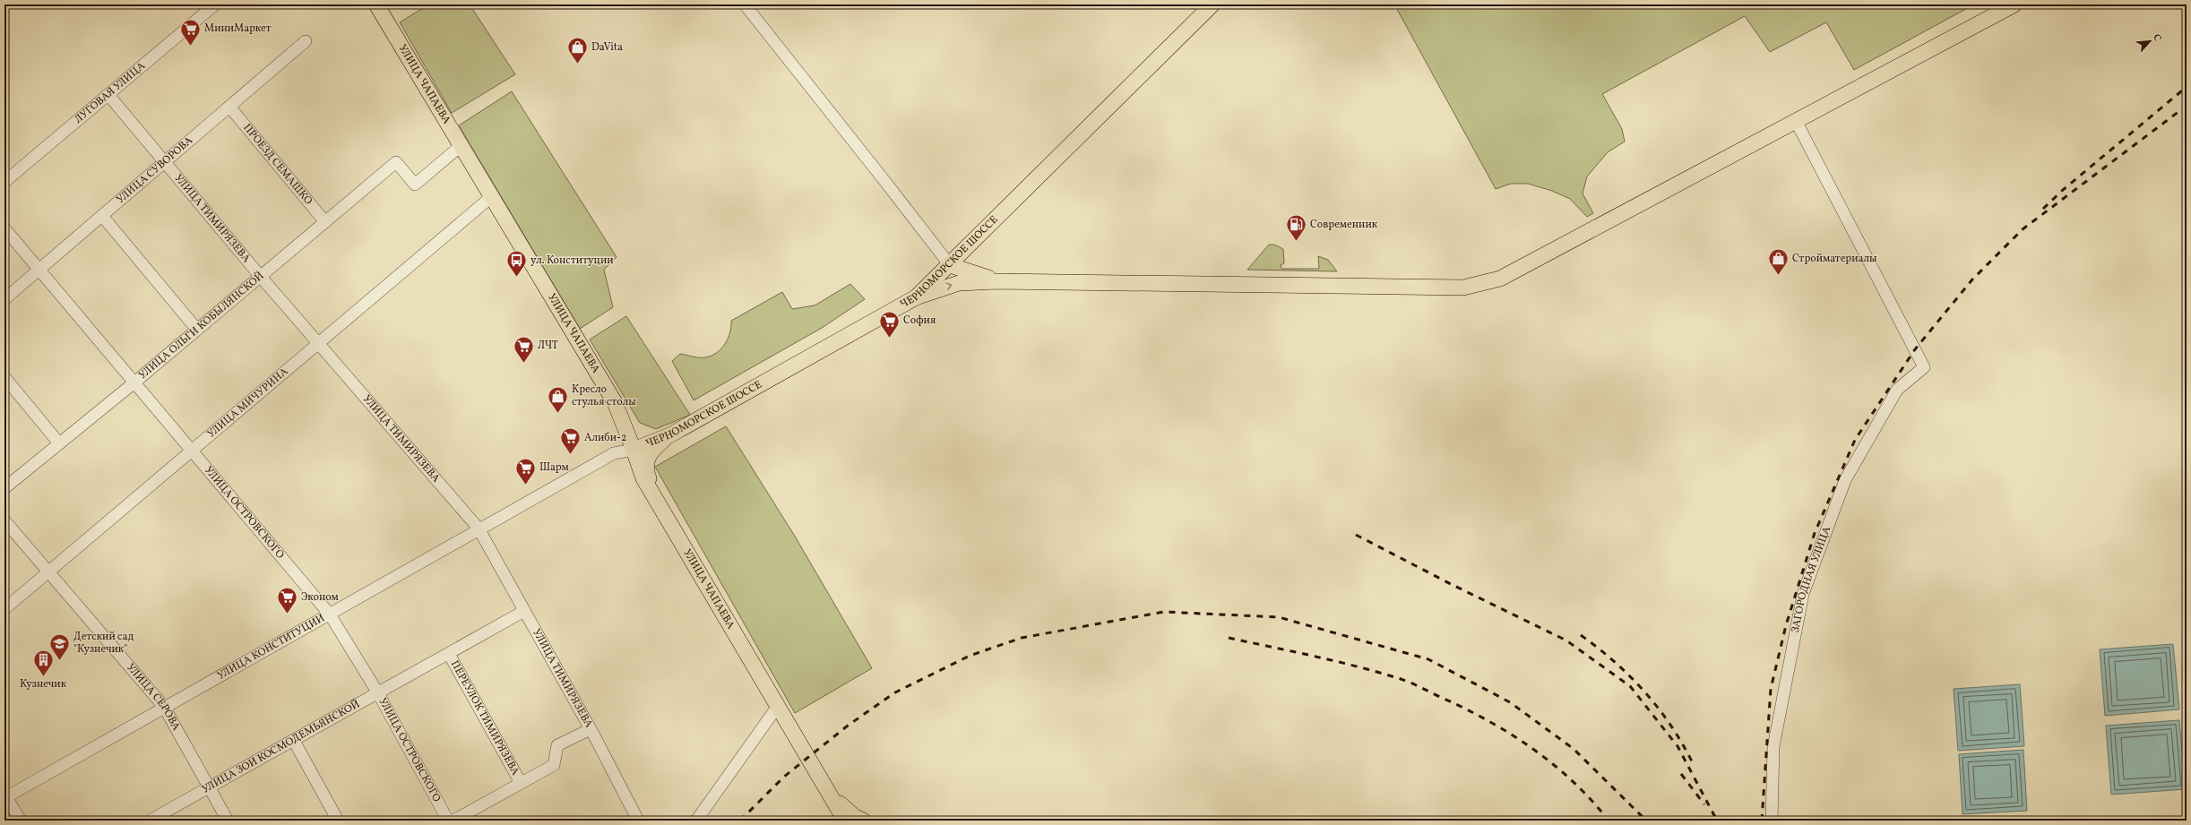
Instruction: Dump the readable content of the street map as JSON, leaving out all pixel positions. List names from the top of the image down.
{
  "streets": {
    "main road": ["УЛИЦА ЧАПАЕВА", "ЧЕРНОМОРСКОЕ ШОССЕ"],
    "street": [
      "ЛУГОВАЯ УЛИЦА",
      "ПРОЕЗД СЕМАШКО",
      "УЛИЦА СУВОРОВА",
      "УЛИЦА ТИМИРЯЗЕВА",
      "УЛИЦА ОЛЬГИ КОБЫЛЯНСКОЙ",
      "УЛИЦА МИЧУРИНА",
      "УЛИЦА ОСТРОВСКОГО",
      "ЗАГОРОДНАЯ УЛИЦА",
      "УЛИЦА КОНСТИТУЦИИ",
      "УЛИЦА СЕРОВА",
      "ПЕРЕУЛОК ТИМИРЯЗЕВА",
      "УЛИЦА ЗОИ КОСМОДЕМЬЯНСКОЙ"
    ]
  },
  "crossings": [
    ["УЛИЦА ЧАПАЕВА", "ЧЕРНОМОРСКОЕ ШОССЕ"],
    ["УЛИЦА ЧАПАЕВА", "УЛИЦА ОЛЬГИ КОБЫЛЯНСКОЙ"],
    ["УЛИЦА ЧАПАЕВА", "УЛИЦА МИЧУРИНА"],
    ["УЛИЦА ЧАПАЕВА", "УЛИЦА КОНСТИТУЦИИ"],
    ["ЛУГОВАЯ УЛИЦА", "УЛИЦА ТИМИРЯЗЕВА"],
    ["ПРОЕЗД СЕМАШКО", "УЛИЦА СУВОРОВА"],
    ["ПРОЕЗД СЕМАШКО", "УЛИЦА ОЛЬГИ КОБЫЛЯНСКОЙ"],
    ["УЛИЦА СУВОРОВА", "УЛИЦА ТИМИРЯЗЕВА"],
    ["УЛИЦА СУВОРОВА", "УЛИЦА ОСТРОВСКОГО"],
    ["УЛИЦА ТИМИРЯЗЕВА", "УЛИЦА ОЛЬГИ КОБЫЛЯНСКОЙ"],
    ["УЛИЦА ТИМИРЯЗЕВА", "УЛИЦА МИЧУРИНА"],
    ["УЛИЦА ТИМИРЯЗЕВА", "УЛИЦА КОНСТИТУЦИИ"],
    ["УЛИЦА ТИМИРЯЗЕВА", "УЛИЦА ЗОИ КОСМОДЕМЬЯНСКОЙ"],
    ["ЧЕРНОМОРСКОЕ ШОССЕ", "УЛИЦА КОНСТИТУЦИИ"],
    ["УЛИЦА ОЛЬГИ КОБЫЛЯНСКОЙ", "УЛИЦА ОСТРОВСКОГО"],
    ["УЛИЦА МИЧУРИНА", "УЛИЦА ОСТРОВСКОГО"],
    ["УЛИЦА МИЧУРИНА", "УЛИЦА СЕРОВА"],
    ["УЛИЦА ОСТРОВСКОГО", "УЛИЦА КОНСТИТУЦИИ"],
    ["УЛИЦА ОСТРОВСКОГО", "УЛИЦА ЗОИ КОСМОДЕМЬЯНСКОЙ"],
    ["УЛИЦА КОНСТИТУЦИИ", "УЛИЦА СЕРОВА"],
    ["УЛИЦА СЕРОВА", "УЛИЦА ЗОИ КОСМОДЕМЬЯНСКОЙ"],
    ["ПЕРЕУЛОК ТИМИРЯЗЕВА", "УЛИЦА ЗОИ КОСМОДЕМЬЯНСКОЙ"]
  ],
  "places": {
    "supermarket": [
      "МиниМаркет",
      "София",
      "ЛЧТ",
      "Алиби-2",
      "Шарм",
      "Эконом"
    ],
    "shop": ["DaVita", "Стройматериалы", "Кресло стулья столы"],
    "fuel station": ["Современник"],
    "bus stop": ["ул. Конституции"],
    "school or university": ["Детский сад \"Кузнечик\""],
    "building": ["Кузнечик"]
  },
  "north": "top right"
}
